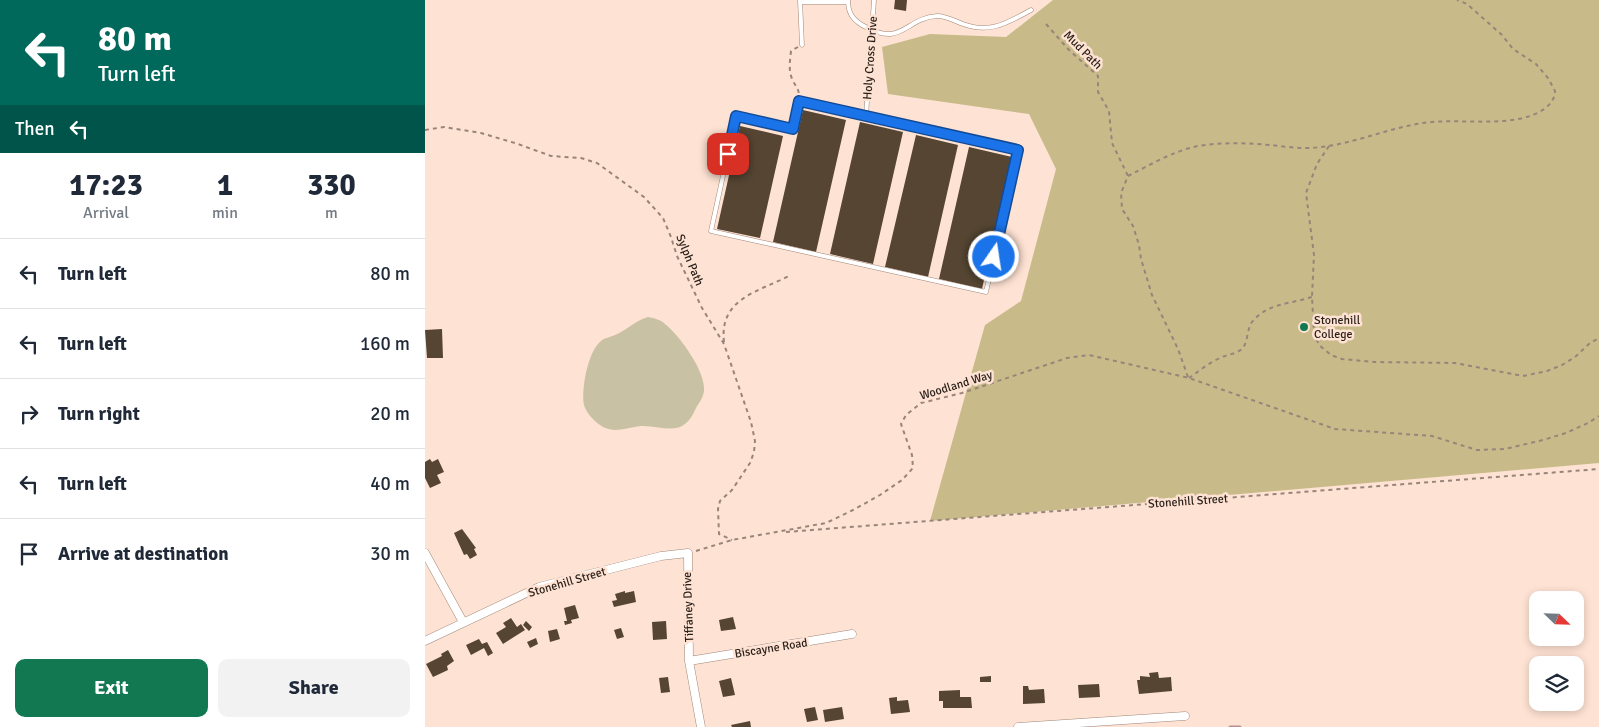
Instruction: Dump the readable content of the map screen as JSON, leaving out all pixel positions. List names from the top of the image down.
{
  "streets": {
    "street": ["Stonehill Street", "Tiffaney Drive", "Biscayne Road"],
    "lane": ["Holy Cross Drive"],
    "path": ["Mud Path", "Sylph Path", "Woodland Way"]
  },
  "crossings": [
    ["Woodland Way", "Stonehill Street"],
    ["Stonehill Street", "Tiffaney Drive"],
    ["Tiffaney Drive", "Biscayne Road"]
  ],
  "places": ["Stonehill College"],
  "north": "bottom right",
  "page": {
    "turn": ["80 m", "Turn left"],
    "then": "Then",
    "eta": [
      "17:23",
      "Arrival",
      "1",
      "min",
      "330",
      "m"
    ],
    "list": [
      {
        "name": "Turn left",
        "value": "80 m"
      },
      {
        "name": "Turn left",
        "value": "160 m"
      },
      {
        "name": "Turn right",
        "value": "20 m"
      },
      {
        "name": "Turn left",
        "value": "40 m"
      },
      {
        "name": "Arrive at destination",
        "value": "30 m"
      }
    ],
    "buttons": ["Exit", "Share"]
  }
}
